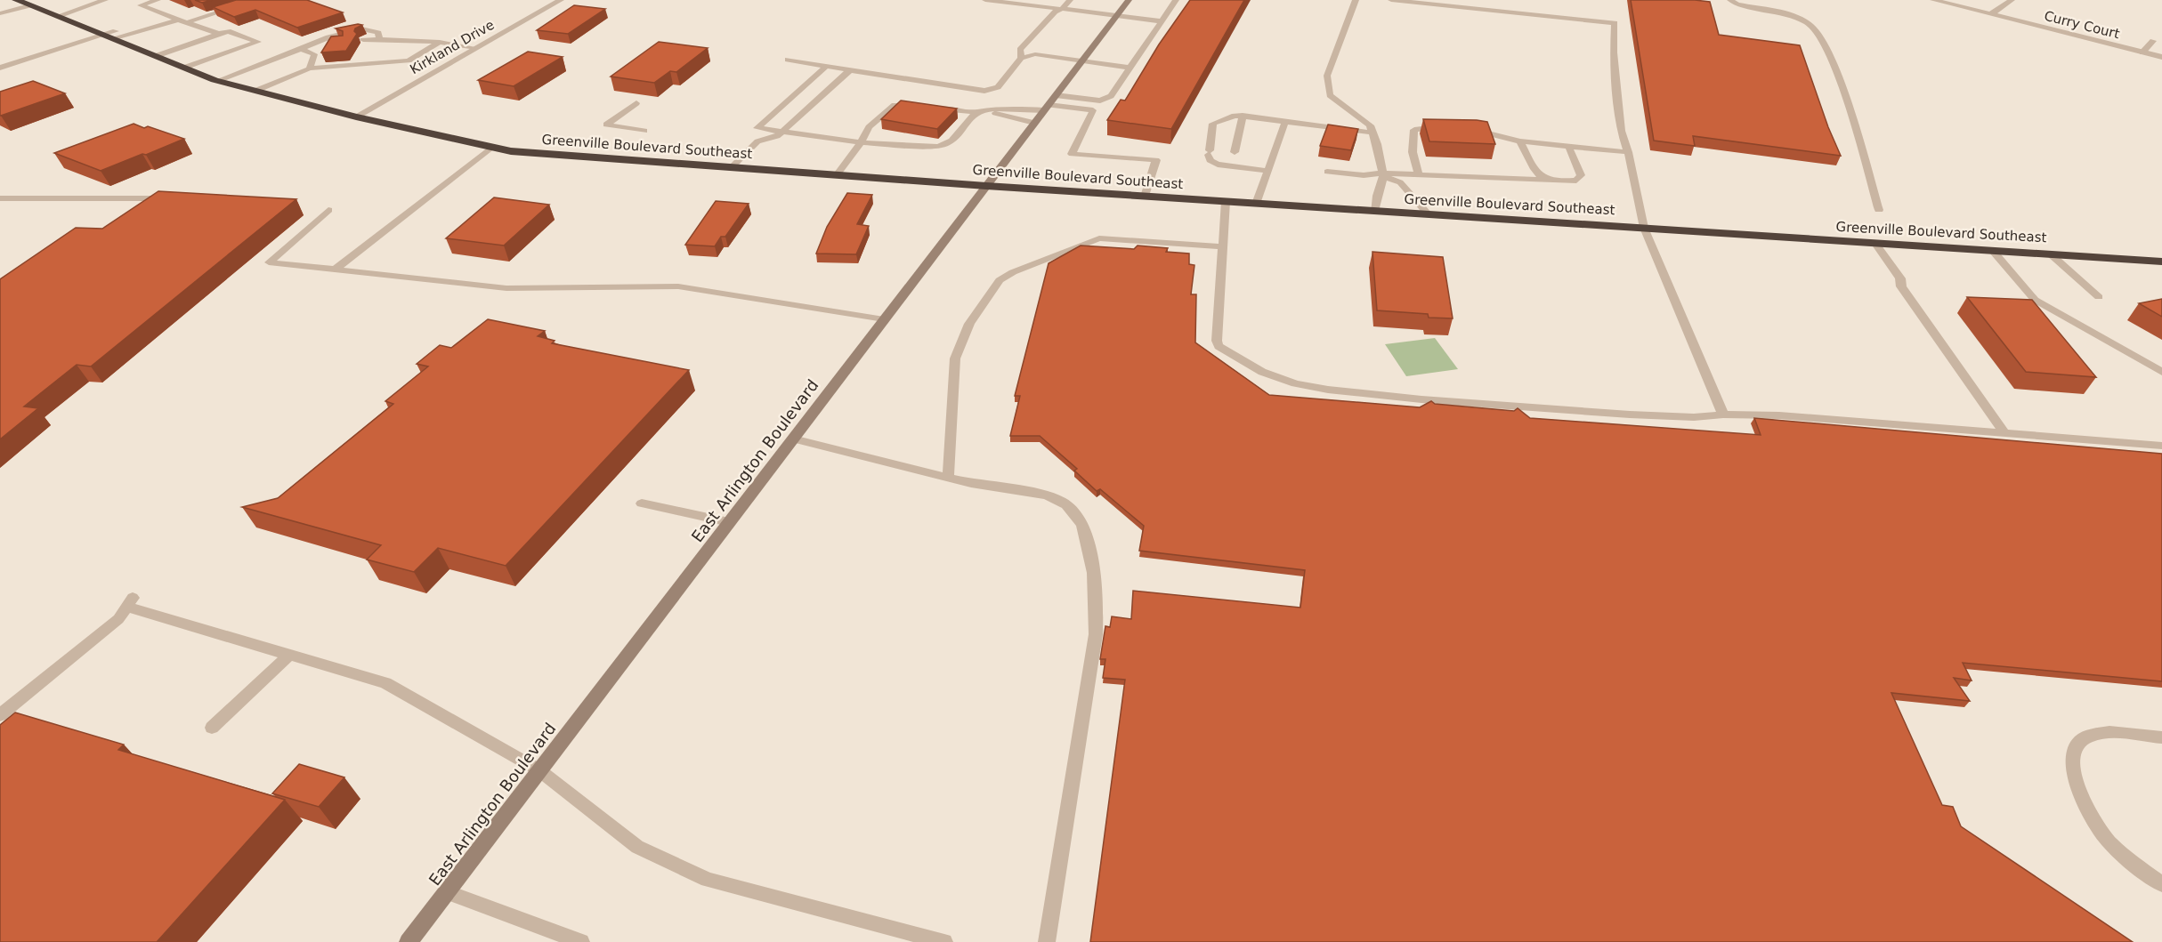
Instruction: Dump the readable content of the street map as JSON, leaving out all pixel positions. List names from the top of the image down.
{
  "streets": {
    "highway": ["Greenville Boulevard Southeast"],
    "main road": ["East Arlington Boulevard"],
    "street": ["Curry Court", "Kirkland Drive"]
  },
  "crossings": [
    ["Kirkland Drive", "Greenville Boulevard Southeast"],
    ["Greenville Boulevard Southeast", "East Arlington Boulevard"]
  ]
}
